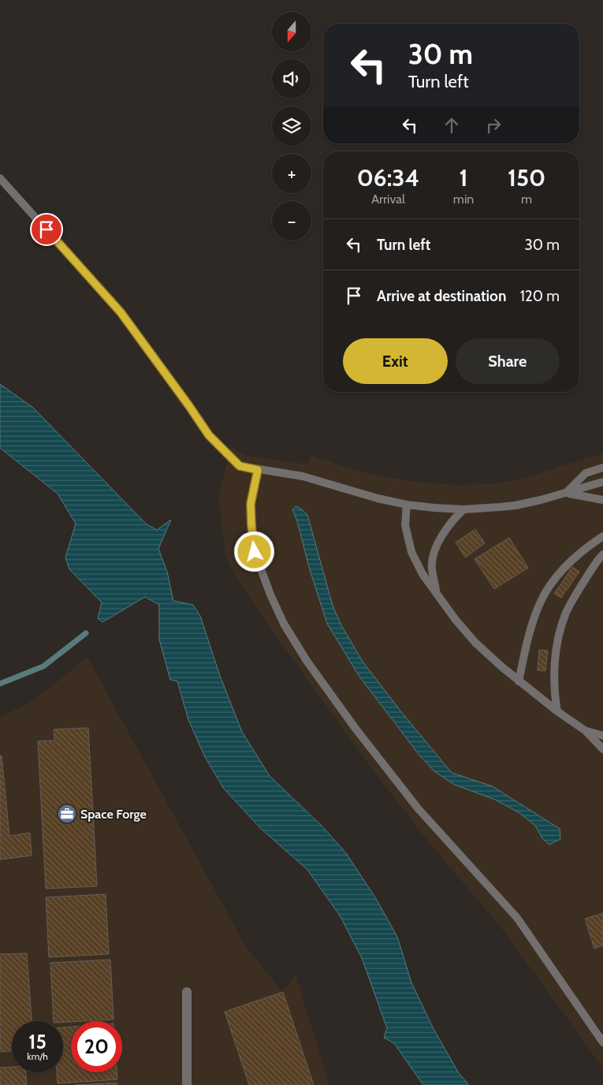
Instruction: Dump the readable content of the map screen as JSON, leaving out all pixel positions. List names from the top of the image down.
{
  "places": {
    "office": ["Space Forge"]
  },
  "north": "bottom",
  "page": {
    "map_buttons": ["+", "−"],
    "turn": ["30 m", "Turn left"],
    "eta": [
      "06:34",
      "Arrival",
      "1",
      "min",
      "150",
      "m"
    ],
    "list": [
      {
        "name": "Turn left",
        "value": "30 m"
      },
      {
        "name": "Arrive at destination",
        "value": "120 m"
      }
    ],
    "buttons": ["Exit", "Share"],
    "speed": "15 km/h",
    "limit": "20"
  }
}
